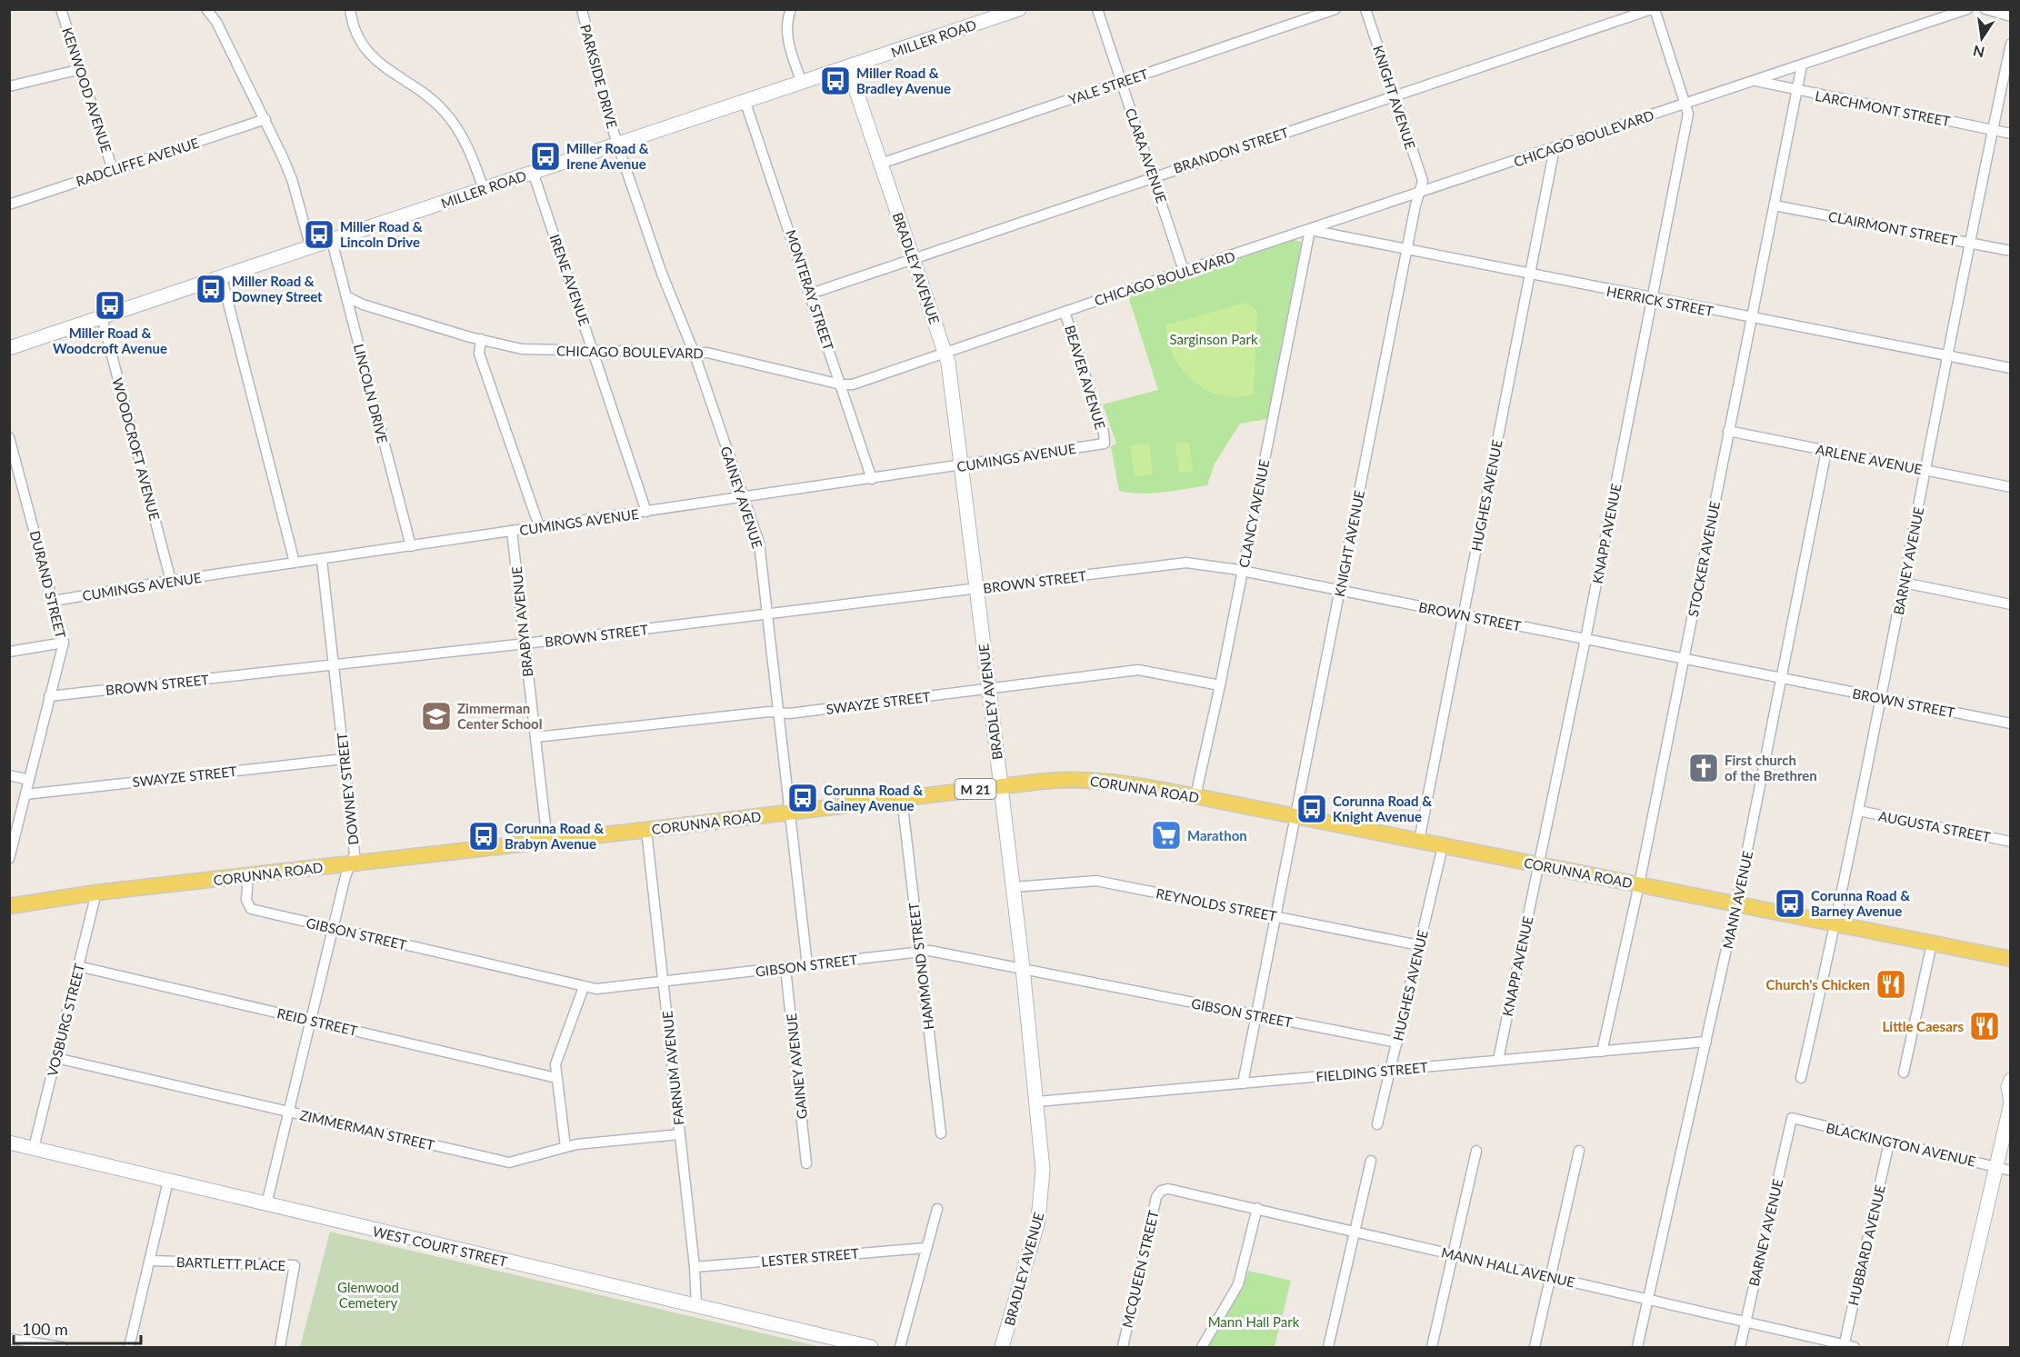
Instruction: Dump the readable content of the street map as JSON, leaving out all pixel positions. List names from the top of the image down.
{
  "streets": {
    "main road": ["M 21", "CORUNNA ROAD"],
    "street": [
      "MILLER ROAD",
      "PARKSIDE DRIVE",
      "YALE STREET",
      "KENWOOD AVENUE",
      "KNIGHT AVENUE",
      "LARCHMONT STREET",
      "CHICAGO BOULEVARD",
      "BRANDON STREET",
      "CLARA AVENUE",
      "RADCLIFFE AVENUE",
      "CLAIRMONT STREET",
      "BRADLEY AVENUE",
      "IRENE AVENUE",
      "MONTERAY STREET",
      "HERRICK STREET",
      "BEAVER AVENUE",
      "LINCOLN DRIVE",
      "WOODCROFT AVENUE",
      "CUMINGS AVENUE",
      "ARLENE AVENUE",
      "HUGHES AVENUE",
      "GAINEY AVENUE",
      "CLANCY AVENUE",
      "KNAPP AVENUE",
      "STOCKER AVENUE",
      "BARNEY AVENUE",
      "BROWN STREET",
      "DURAND STREET",
      "BRABYN AVENUE",
      "SWAYZE STREET",
      "DOWNEY STREET",
      "AUGUSTA STREET",
      "MANN AVENUE",
      "REYNOLDS STREET",
      "GIBSON STREET",
      "HAMMOND STREET",
      "VOSBURG STREET",
      "REID STREET",
      "FARNUM AVENUE",
      "FIELDING STREET",
      "ZIMMERMAN STREET",
      "BLACKINGTON AVENUE",
      "HUBBARD AVENUE",
      "WEST COURT STREET",
      "LESTER STREET",
      "BARTLETT PLACE",
      "MANN HALL AVENUE",
      "MCQUEEN STREET"
    ]
  },
  "crossings": [
    ["MILLER ROAD", "PARKSIDE DRIVE"],
    ["MILLER ROAD", "BRADLEY AVENUE"],
    ["MILLER ROAD", "IRENE AVENUE"],
    ["MILLER ROAD", "MONTERAY STREET"],
    ["MILLER ROAD", "LINCOLN DRIVE"],
    ["MILLER ROAD", "WOODCROFT AVENUE"],
    ["MILLER ROAD", "GAINEY AVENUE"],
    ["PARKSIDE DRIVE", "GAINEY AVENUE"],
    ["YALE STREET", "CLARA AVENUE"],
    ["YALE STREET", "BRADLEY AVENUE"],
    ["KENWOOD AVENUE", "RADCLIFFE AVENUE"],
    ["KNIGHT AVENUE", "CHICAGO BOULEVARD"],
    ["KNIGHT AVENUE", "BRANDON STREET"],
    ["KNIGHT AVENUE", "HERRICK STREET"],
    ["KNIGHT AVENUE", "BROWN STREET"],
    ["KNIGHT AVENUE", "CORUNNA ROAD"],
    ["KNIGHT AVENUE", "REYNOLDS STREET"],
    ["KNIGHT AVENUE", "GIBSON STREET"],
    ["KNIGHT AVENUE", "FIELDING STREET"],
    ["LARCHMONT STREET", "CHICAGO BOULEVARD"],
    ["LARCHMONT STREET", "STOCKER AVENUE"],
    ["LARCHMONT STREET", "BARNEY AVENUE"],
    ["CHICAGO BOULEVARD", "CLARA AVENUE"],
    ["CHICAGO BOULEVARD", "BRADLEY AVENUE"],
    ["CHICAGO BOULEVARD", "IRENE AVENUE"],
    ["CHICAGO BOULEVARD", "MONTERAY STREET"],
    ["CHICAGO BOULEVARD", "HERRICK STREET"],
    ["CHICAGO BOULEVARD", "BEAVER AVENUE"],
    ["CHICAGO BOULEVARD", "LINCOLN DRIVE"],
    ["CHICAGO BOULEVARD", "HUGHES AVENUE"],
    ["CHICAGO BOULEVARD", "GAINEY AVENUE"],
    ["CHICAGO BOULEVARD", "CLANCY AVENUE"],
    ["CHICAGO BOULEVARD", "KNAPP AVENUE"],
    ["CHICAGO BOULEVARD", "STOCKER AVENUE"],
    ["BRANDON STREET", "CLARA AVENUE"],
    ["BRANDON STREET", "BRADLEY AVENUE"],
    ["BRANDON STREET", "MONTERAY STREET"],
    ["BRANDON STREET", "KNAPP AVENUE"],
    ["CLAIRMONT STREET", "STOCKER AVENUE"],
    ["CLAIRMONT STREET", "BARNEY AVENUE"],
    ["BRADLEY AVENUE", "CUMINGS AVENUE"],
    ["BRADLEY AVENUE", "BROWN STREET"],
    ["BRADLEY AVENUE", "SWAYZE STREET"],
    ["BRADLEY AVENUE", "CORUNNA ROAD"],
    ["BRADLEY AVENUE", "REYNOLDS STREET"],
    ["BRADLEY AVENUE", "GIBSON STREET"],
    ["BRADLEY AVENUE", "FIELDING STREET"],
    ["IRENE AVENUE", "CUMINGS AVENUE"],
    ["MONTERAY STREET", "CUMINGS AVENUE"],
    ["HERRICK STREET", "HUGHES AVENUE"],
    ["HERRICK STREET", "CLANCY AVENUE"],
    ["HERRICK STREET", "KNAPP AVENUE"],
    ["HERRICK STREET", "STOCKER AVENUE"],
    ["HERRICK STREET", "BARNEY AVENUE"],
    ["BEAVER AVENUE", "CUMINGS AVENUE"],
    ["LINCOLN DRIVE", "CUMINGS AVENUE"],
    ["WOODCROFT AVENUE", "CUMINGS AVENUE"],
    ["CUMINGS AVENUE", "GAINEY AVENUE"],
    ["CUMINGS AVENUE", "DURAND STREET"],
    ["CUMINGS AVENUE", "BRABYN AVENUE"],
    ["CUMINGS AVENUE", "DOWNEY STREET"],
    ["ARLENE AVENUE", "STOCKER AVENUE"],
    ["ARLENE AVENUE", "BARNEY AVENUE"],
    ["ARLENE AVENUE", "MANN AVENUE"],
    ["HUGHES AVENUE", "BROWN STREET"],
    ["HUGHES AVENUE", "CORUNNA ROAD"],
    ["HUGHES AVENUE", "REYNOLDS STREET"],
    ["HUGHES AVENUE", "GIBSON STREET"],
    ["HUGHES AVENUE", "FIELDING STREET"],
    ["GAINEY AVENUE", "BROWN STREET"],
    ["GAINEY AVENUE", "SWAYZE STREET"],
    ["GAINEY AVENUE", "CORUNNA ROAD"],
    ["GAINEY AVENUE", "GIBSON STREET"],
    ["CLANCY AVENUE", "BROWN STREET"],
    ["CLANCY AVENUE", "SWAYZE STREET"],
    ["CLANCY AVENUE", "CORUNNA ROAD"],
    ["KNAPP AVENUE", "BROWN STREET"],
    ["KNAPP AVENUE", "CORUNNA ROAD"],
    ["KNAPP AVENUE", "FIELDING STREET"],
    ["STOCKER AVENUE", "BROWN STREET"],
    ["STOCKER AVENUE", "CORUNNA ROAD"],
    ["STOCKER AVENUE", "FIELDING STREET"],
    ["BARNEY AVENUE", "BROWN STREET"],
    ["BARNEY AVENUE", "CORUNNA ROAD"],
    ["BARNEY AVENUE", "AUGUSTA STREET"],
    ["BARNEY AVENUE", "BLACKINGTON AVENUE"],
    ["BARNEY AVENUE", "MANN HALL AVENUE"],
    ["BROWN STREET", "DURAND STREET"],
    ["BROWN STREET", "BRABYN AVENUE"],
    ["BROWN STREET", "DOWNEY STREET"],
    ["BROWN STREET", "MANN AVENUE"],
    ["DURAND STREET", "SWAYZE STREET"],
    ["BRABYN AVENUE", "SWAYZE STREET"],
    ["BRABYN AVENUE", "CORUNNA ROAD"],
    ["SWAYZE STREET", "DOWNEY STREET"],
    ["DOWNEY STREET", "CORUNNA ROAD"],
    ["DOWNEY STREET", "GIBSON STREET"],
    ["DOWNEY STREET", "REID STREET"],
    ["DOWNEY STREET", "ZIMMERMAN STREET"],
    ["DOWNEY STREET", "WEST COURT STREET"],
    ["CORUNNA ROAD", "MANN AVENUE"],
    ["CORUNNA ROAD", "GIBSON STREET"],
    ["CORUNNA ROAD", "HAMMOND STREET"],
    ["CORUNNA ROAD", "VOSBURG STREET"],
    ["CORUNNA ROAD", "FARNUM AVENUE"],
    ["MANN AVENUE", "FIELDING STREET"],
    ["MANN AVENUE", "MANN HALL AVENUE"],
    ["GIBSON STREET", "HAMMOND STREET"],
    ["GIBSON STREET", "FARNUM AVENUE"],
    ["VOSBURG STREET", "REID STREET"],
    ["VOSBURG STREET", "ZIMMERMAN STREET"],
    ["VOSBURG STREET", "WEST COURT STREET"],
    ["FARNUM AVENUE", "ZIMMERMAN STREET"],
    ["FARNUM AVENUE", "WEST COURT STREET"],
    ["FARNUM AVENUE", "LESTER STREET"],
    ["BLACKINGTON AVENUE", "HUBBARD AVENUE"],
    ["HUBBARD AVENUE", "MANN HALL AVENUE"],
    ["MANN HALL AVENUE", "MCQUEEN STREET"]
  ],
  "parks": ["Sarginson Park", "Glenwood Cemetery", "Mann Hall Park"],
  "places": {
    "bus stop": [
      "Miller Road & Bradley Avenue",
      "Miller Road & Irene Avenue",
      "Miller Road & Lincoln Drive",
      "Miller Road & Downey Street",
      "Miller Road & Woodcroft Avenue",
      "Corunna Road & Gainey Avenue",
      "Corunna Road & Knight Avenue",
      "Corunna Road & Brabyn Avenue",
      "Corunna Road & Barney Avenue"
    ],
    "school or university": ["Zimmerman Center School"],
    "church": ["First church of the Brethren"],
    "supermarket": ["Marathon"],
    "restaurant": ["Church's Chicken", "Little Caesars"]
  },
  "scale_bar": "100 m",
  "north": "bottom"
}
